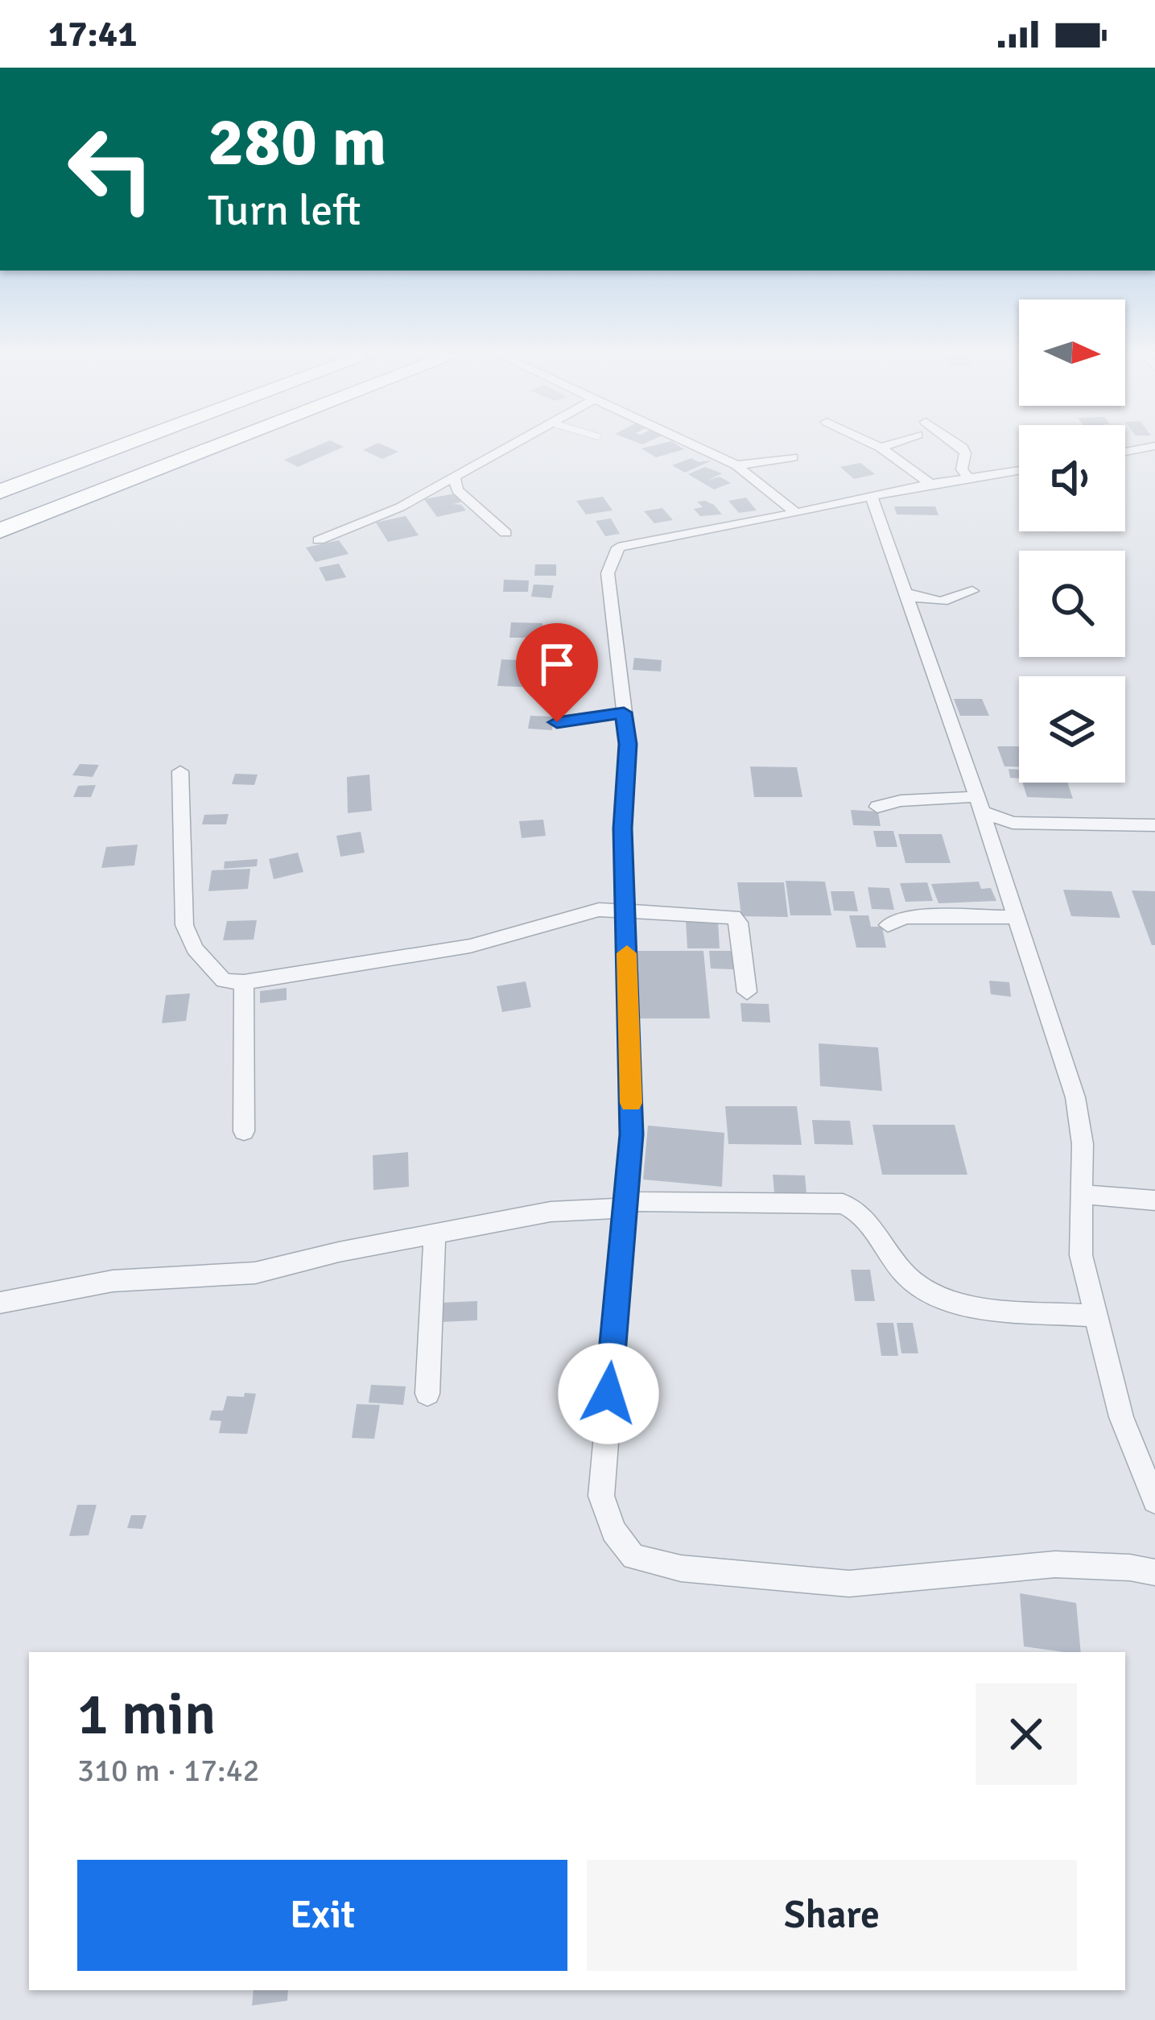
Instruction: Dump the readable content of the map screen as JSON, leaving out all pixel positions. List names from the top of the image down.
{
  "north": "right",
  "page": {
    "status": "17:41",
    "turn": ["280 m", "Turn left"],
    "heading": ["1 min", "310 m · 17:42"],
    "buttons": ["Exit", "Share"]
  }
}
